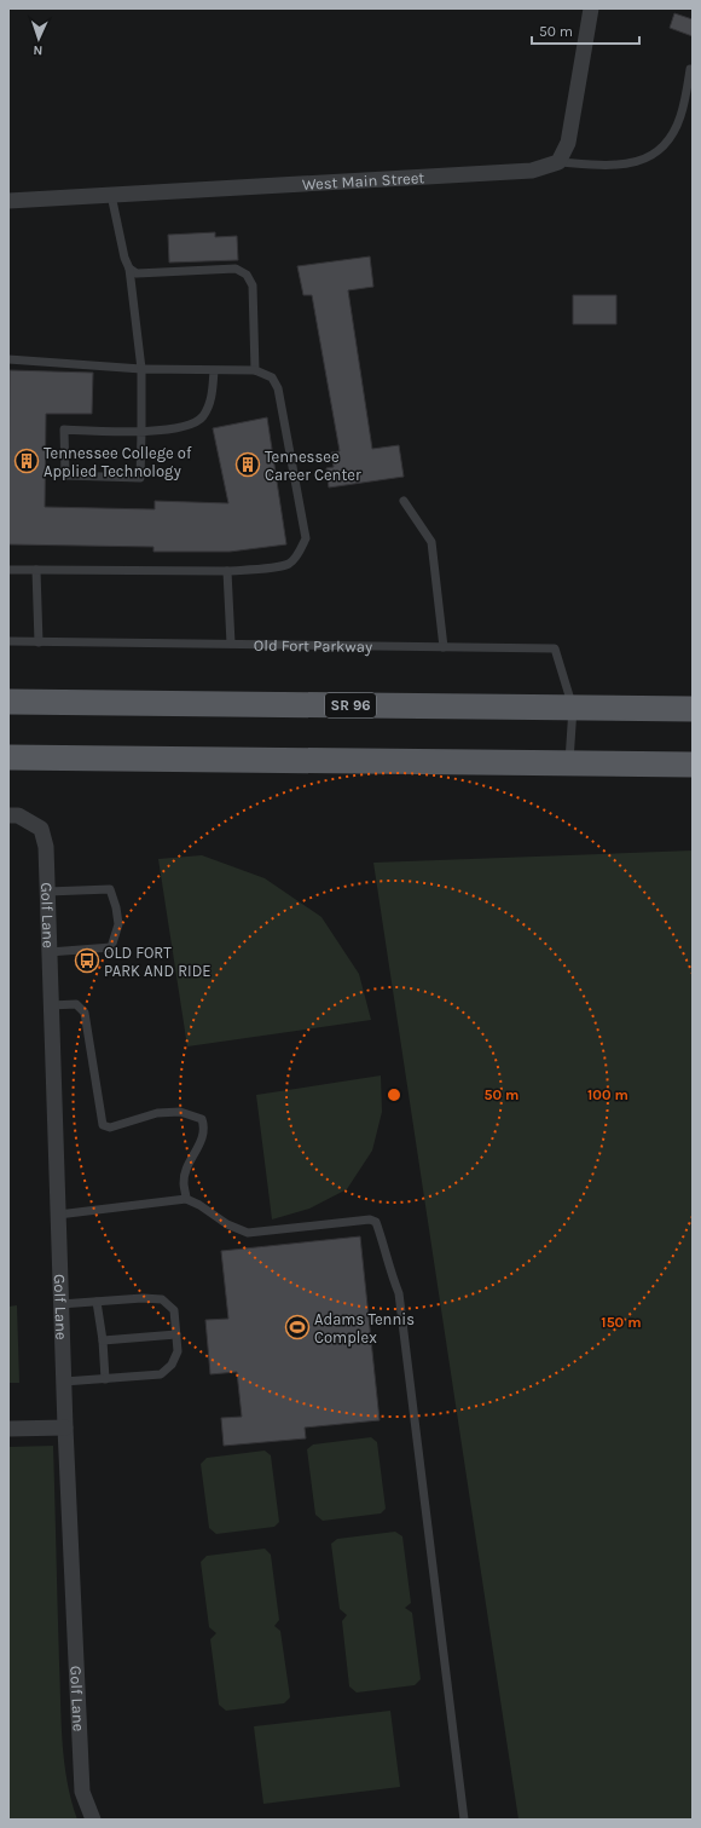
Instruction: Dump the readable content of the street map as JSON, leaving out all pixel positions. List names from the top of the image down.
{
  "streets": {
    "main road": ["SR 96"],
    "street": ["West Main Street", "Golf Lane"],
    "lane": ["Old Fort Parkway"]
  },
  "crossings": [
    ["Old Fort Parkway", "SR 96"]
  ],
  "places": {
    "building": ["Tennessee College of Applied Technology", "Tennessee Career Center"],
    "bus stop": ["OLD FORT PARK AND RIDE"],
    "sports": ["Adams Tennis Complex"]
  },
  "scale_bar": "50 m",
  "north": "bottom",
  "rings": ["50 m", "100 m", "150 m"]
}
